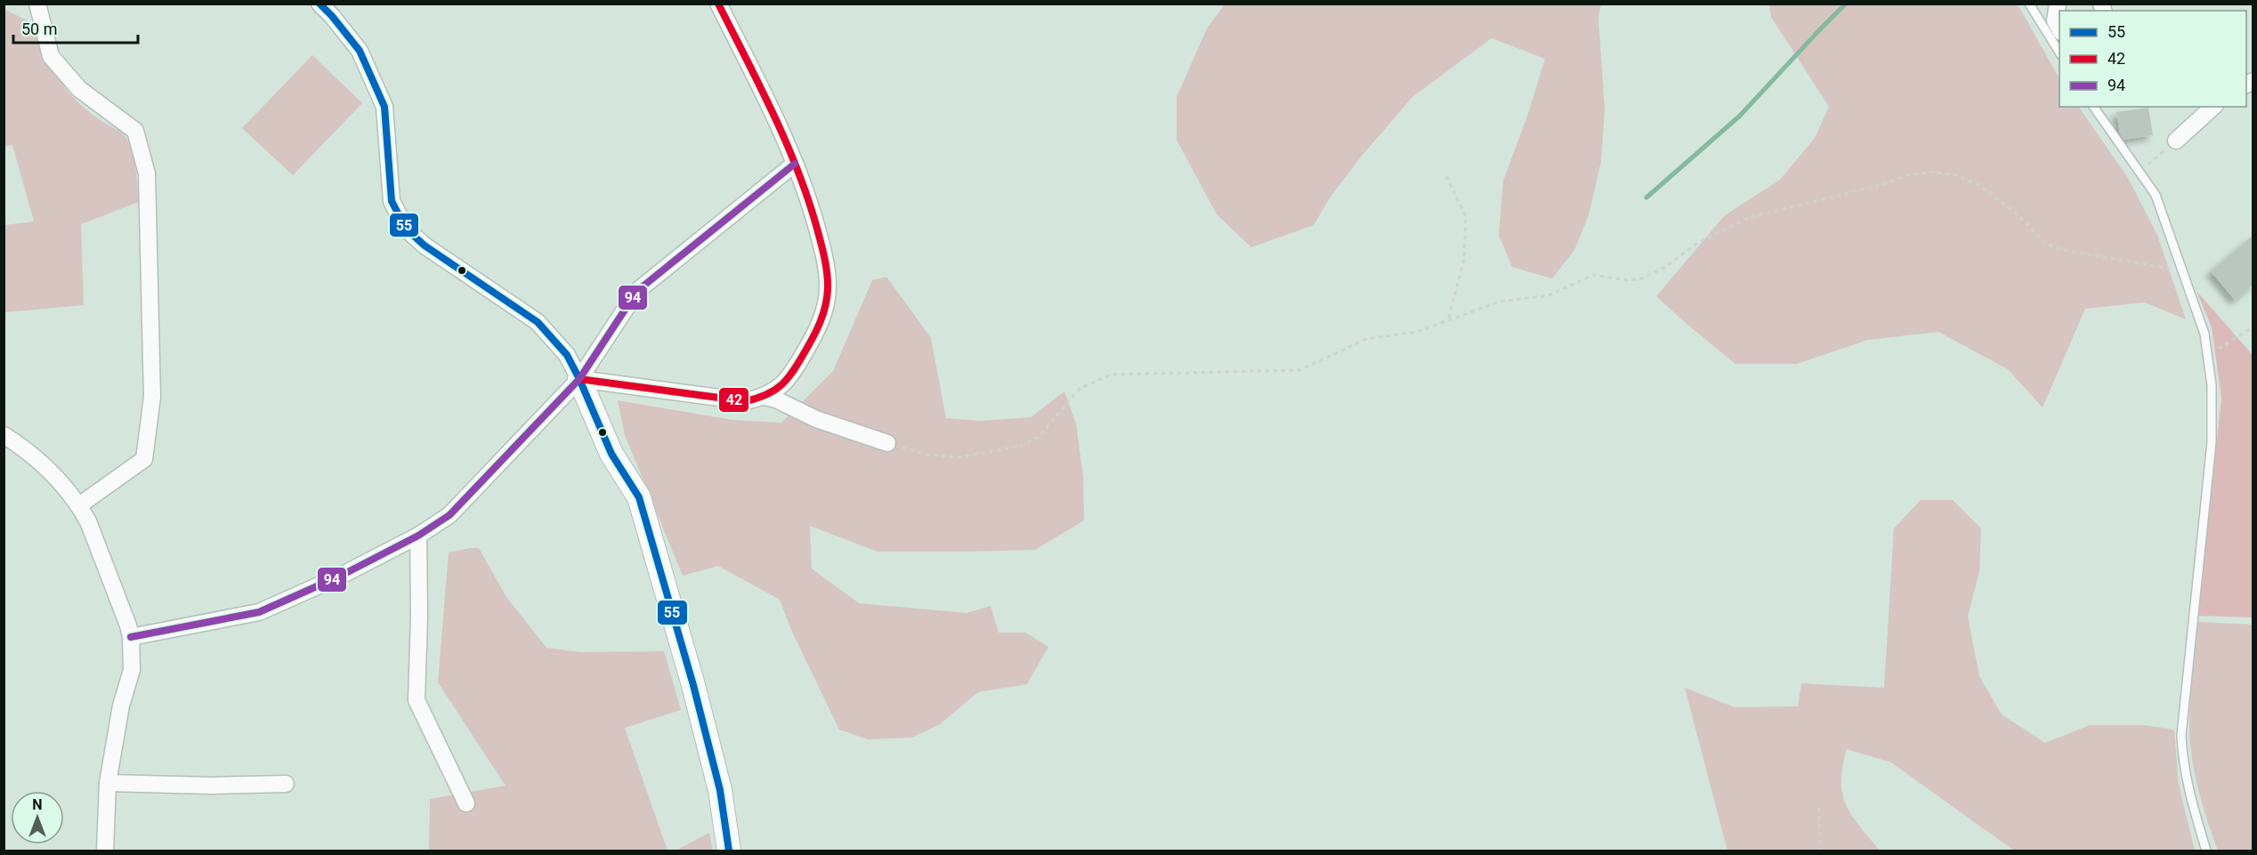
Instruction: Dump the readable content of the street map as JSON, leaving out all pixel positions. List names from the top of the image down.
{
  "lines": ["transit line 55", "transit line 42", "transit line 94"],
  "legend": ["55", "42", "94"],
  "scale_bar": "50 m",
  "north": "top"
}
